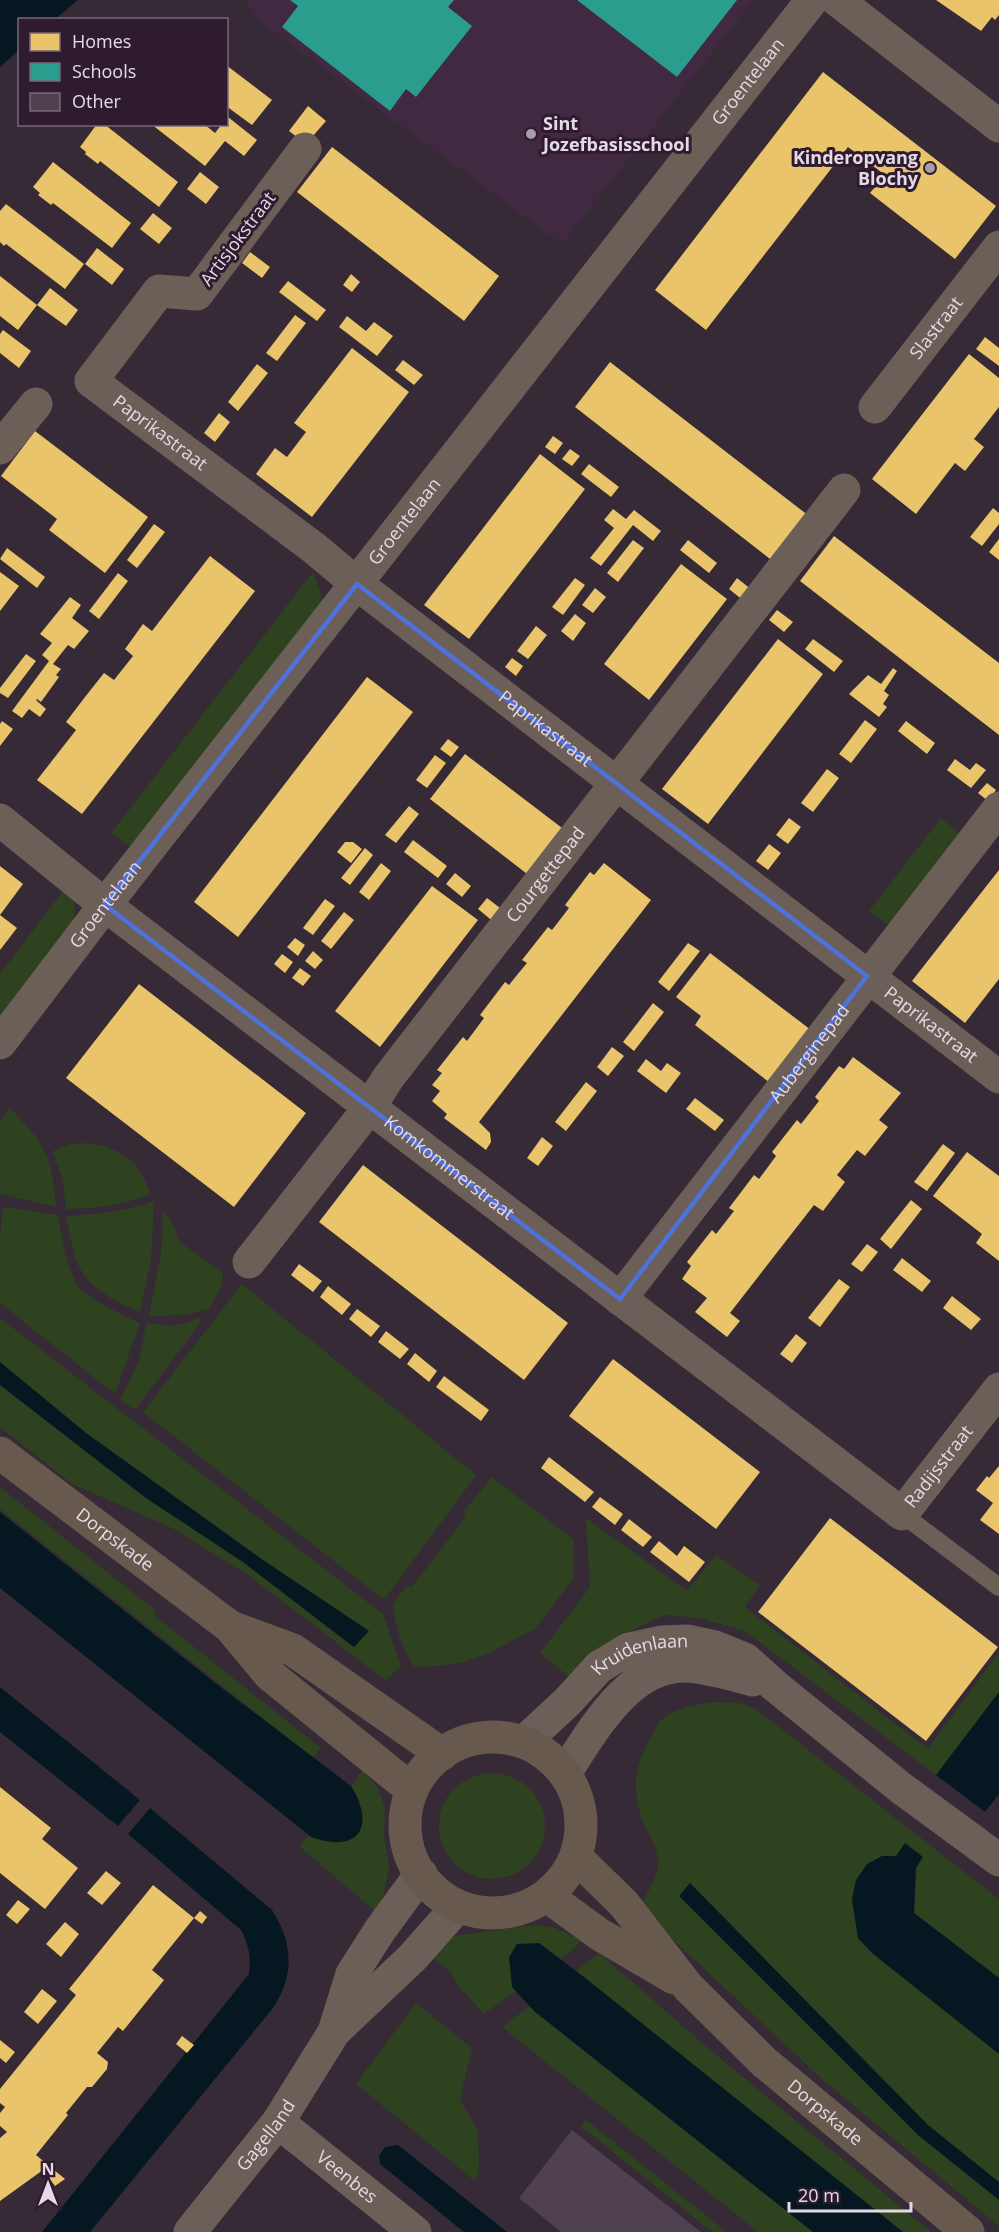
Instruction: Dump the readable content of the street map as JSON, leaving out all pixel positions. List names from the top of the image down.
{
  "streets": {
    "main road": ["Dorpskade"],
    "street": [
      "Groentelaan",
      "Artisjokstraat",
      "Slastraat",
      "Paprikastraat",
      "Courgettepad",
      "Auberginepad",
      "Komkommerstraat",
      "Radijsstraat",
      "Kruidenlaan",
      "Gagelland",
      "Veenbes"
    ]
  },
  "crossings": [
    ["Groentelaan", "Paprikastraat"],
    ["Groentelaan", "Komkommerstraat"],
    ["Artisjokstraat", "Paprikastraat"],
    ["Paprikastraat", "Courgettepad"],
    ["Paprikastraat", "Auberginepad"],
    ["Courgettepad", "Komkommerstraat"],
    ["Auberginepad", "Komkommerstraat"],
    ["Komkommerstraat", "Radijsstraat"],
    ["Dorpskade", "Kruidenlaan"],
    ["Dorpskade", "Gagelland"],
    ["Kruidenlaan", "Gagelland"],
    ["Gagelland", "Veenbes"]
  ],
  "places": ["Sint Jozefbasisschool", "Kinderopvang Blochy"],
  "legend": ["Homes", "Schools", "Other"],
  "scale_bar": "20 m",
  "north": "top"
}
